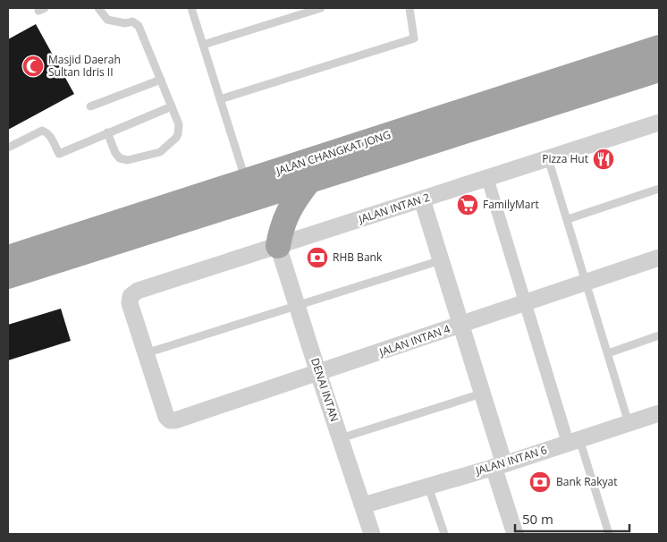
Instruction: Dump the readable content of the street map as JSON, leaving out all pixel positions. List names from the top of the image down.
{
  "streets": {
    "highway": ["JALAN CHANGKAT JONG"],
    "street": [
      "JALAN INTAN 2",
      "JALAN INTAN 4",
      "DENAI INTAN",
      "JALAN INTAN 6"
    ]
  },
  "crossings": [
    ["JALAN INTAN 2", "JALAN INTAN 4"],
    ["JALAN INTAN 2", "DENAI INTAN"],
    ["JALAN INTAN 4", "DENAI INTAN"],
    ["DENAI INTAN", "JALAN INTAN 6"]
  ],
  "places": {
    "mosque": ["Masjid Daerah Sultan Idris II"],
    "restaurant": ["Pizza Hut"],
    "supermarket": ["FamilyMart"],
    "bank": ["RHB Bank", "Bank Rakyat"]
  },
  "scale_bar": "50 m"
}
